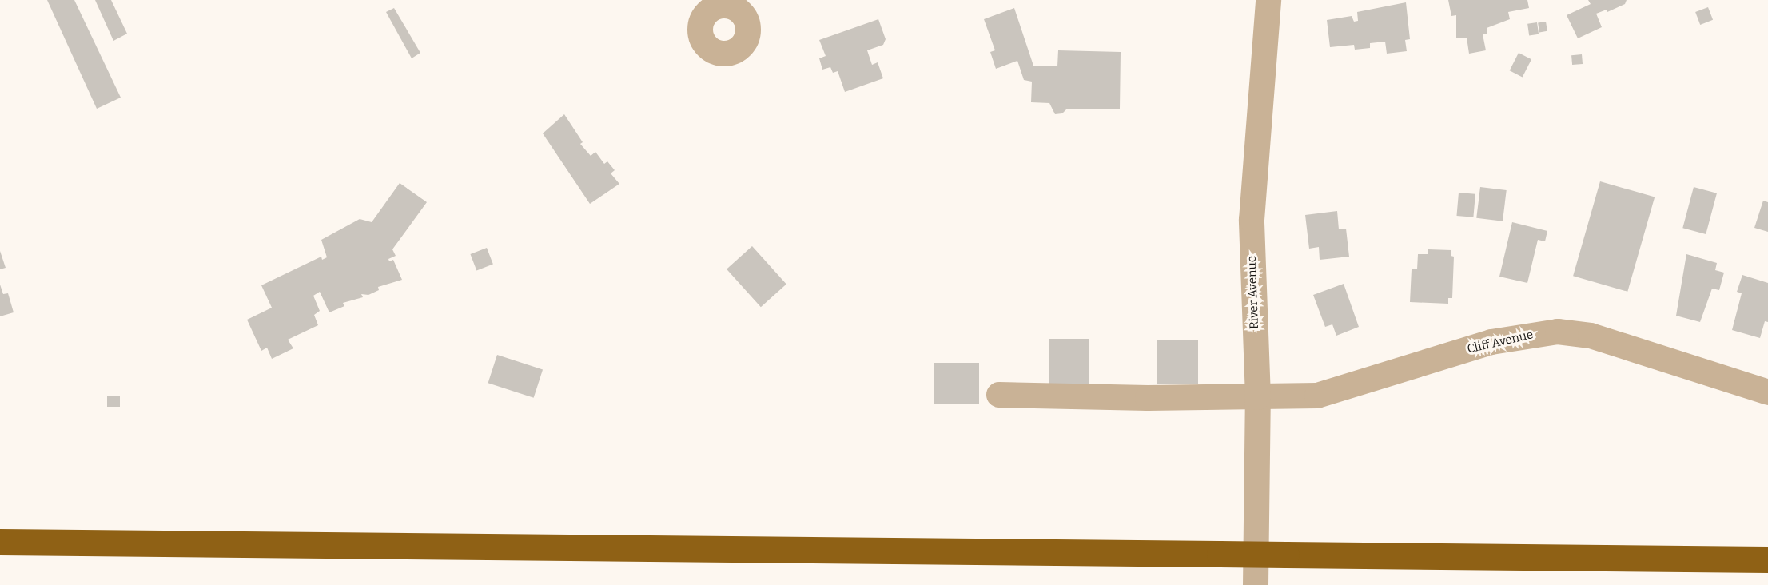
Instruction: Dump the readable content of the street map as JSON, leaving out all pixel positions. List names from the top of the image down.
{
  "streets": {
    "street": ["River Avenue", "Cliff Avenue"]
  },
  "crossings": [
    ["River Avenue", "Cliff Avenue"]
  ]
}
